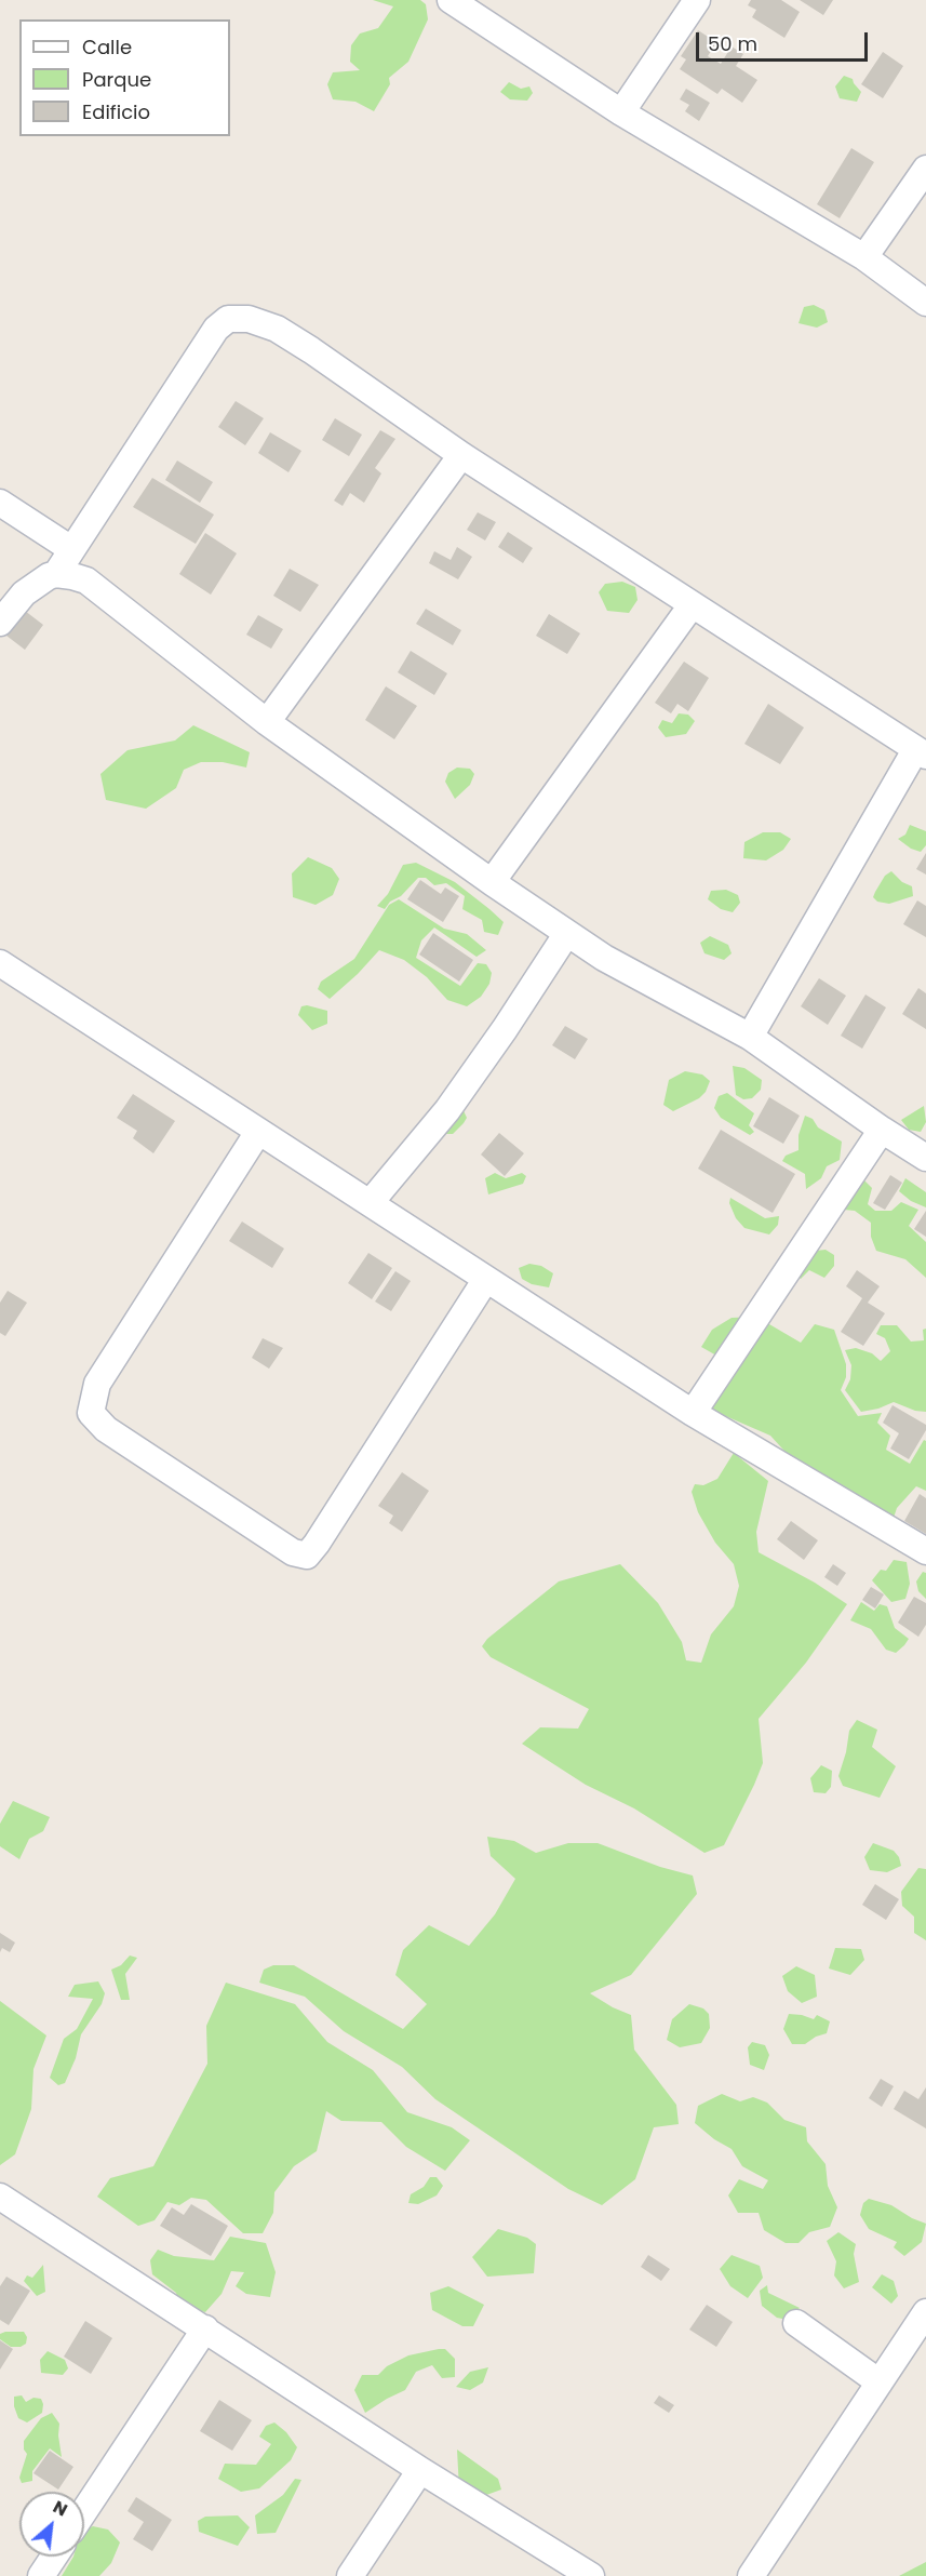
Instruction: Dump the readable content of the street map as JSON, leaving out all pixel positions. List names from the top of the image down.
{
  "legend": ["Calle", "Parque", "Edificio"],
  "scale_bar": "50 m",
  "north": "top right"
}
